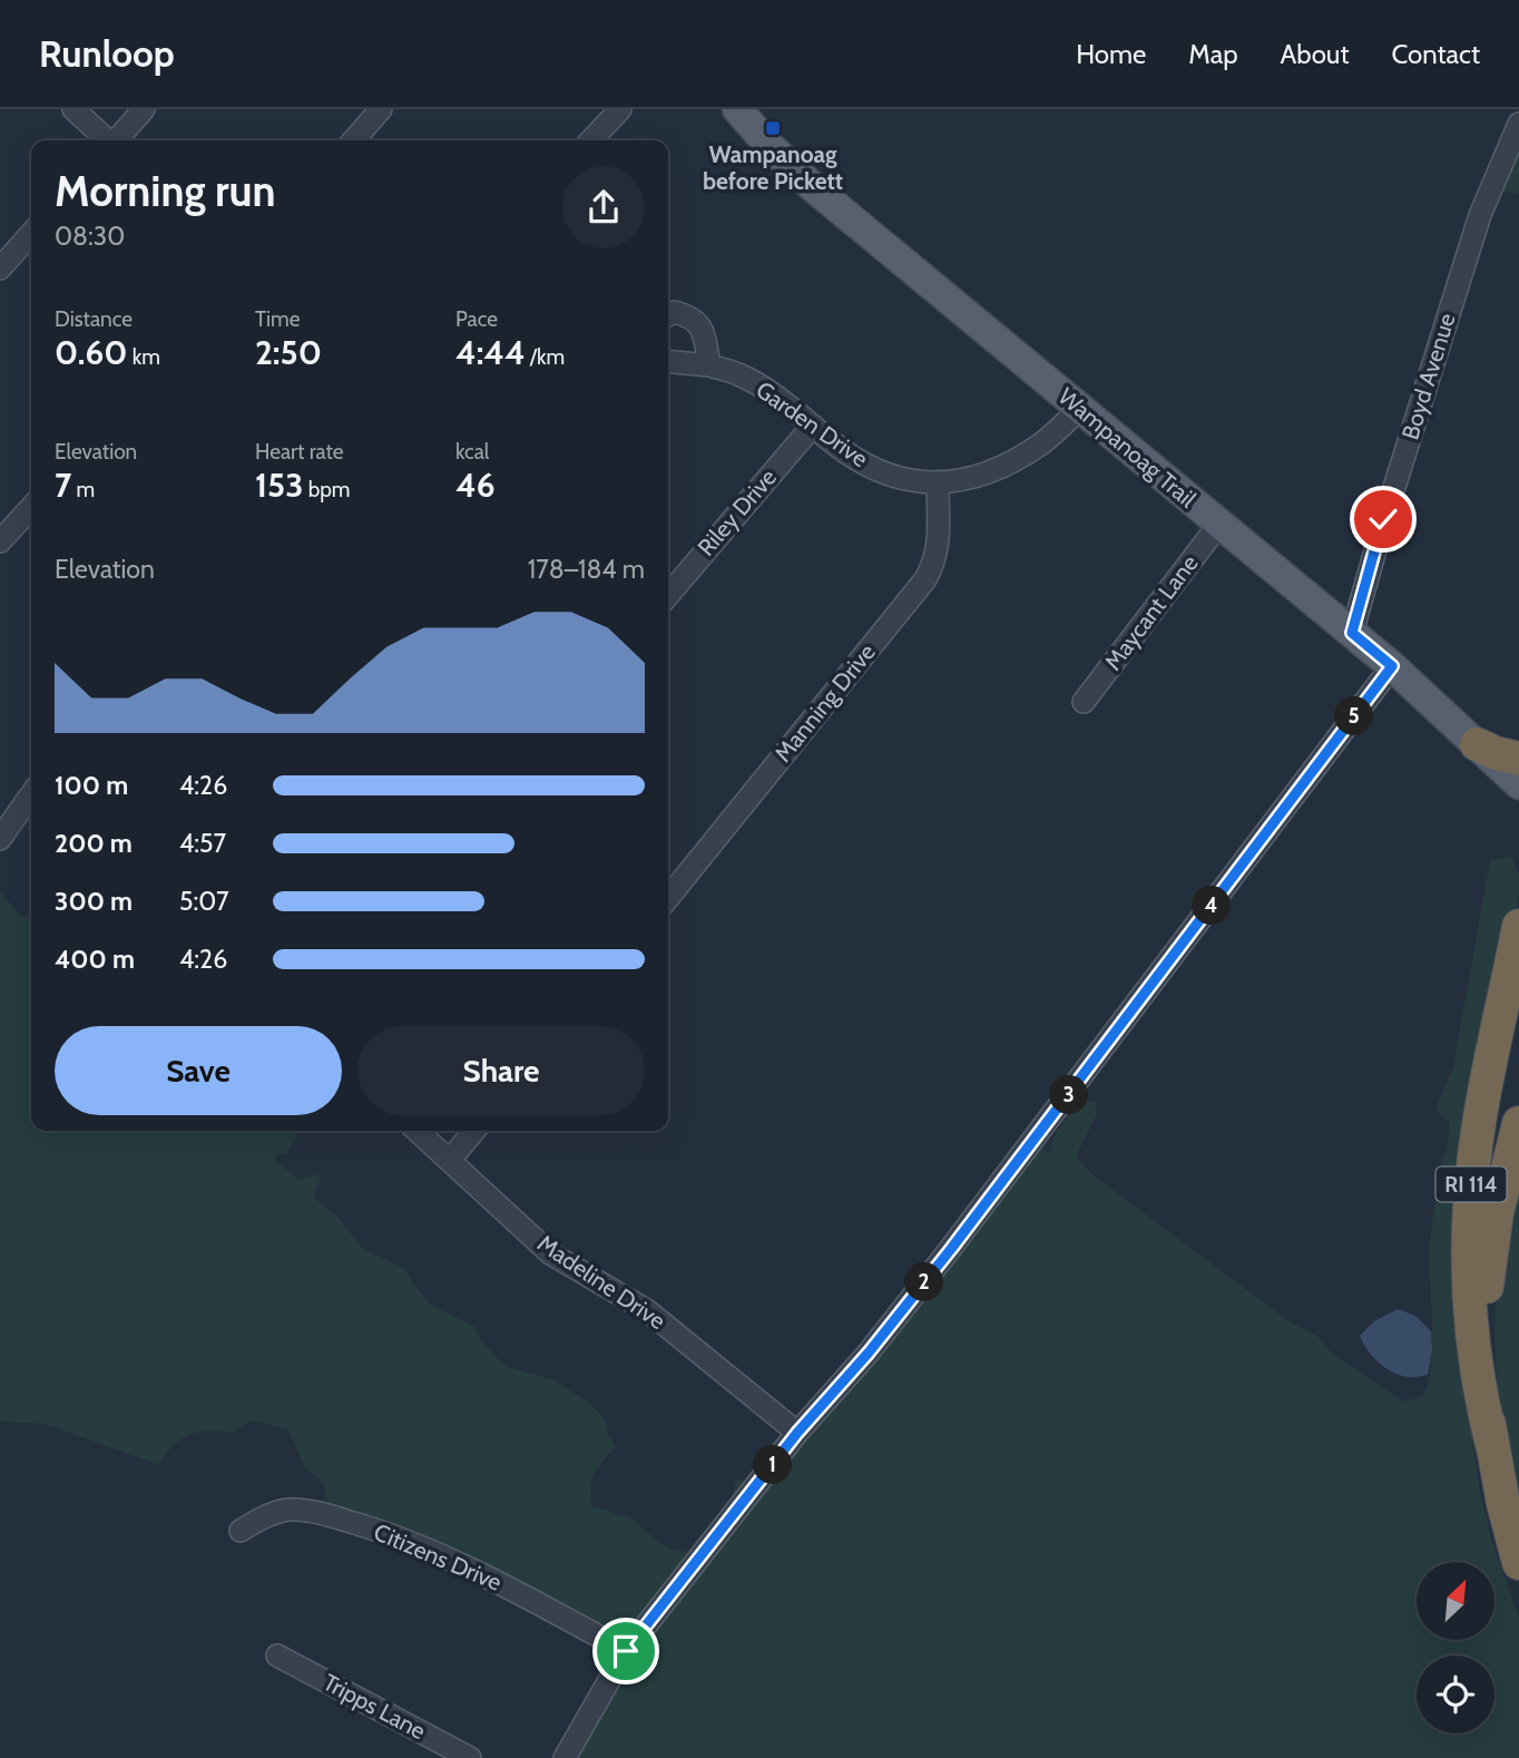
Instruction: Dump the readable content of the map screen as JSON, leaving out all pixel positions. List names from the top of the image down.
{
  "streets": {
    "highway": ["RI 114"],
    "main road": ["Wampanoag Trail"],
    "street": [
      "Boyd Avenue",
      "Garden Drive",
      "Riley Drive",
      "Maycant Lane",
      "Manning Drive",
      "Madeline Drive",
      "Citizens Drive",
      "Tripps Lane"
    ]
  },
  "crossings": [
    ["Boyd Avenue", "Wampanoag Trail"],
    ["Garden Drive", "Wampanoag Trail"],
    ["Garden Drive", "Riley Drive"],
    ["Garden Drive", "Manning Drive"],
    ["Wampanoag Trail", "Maycant Lane"]
  ],
  "places": {
    "transit": ["Wampanoag before Pickett"]
  },
  "north": "top right",
  "page": {
    "header": "Runloop",
    "nav": [
      "Home",
      "Map",
      "About",
      "Contact"
    ],
    "heading": ["Morning run", "08:30"],
    "stats": [
      ["Distance", "0.60 km"],
      ["Time", "2:50"],
      ["Pace", "4:44 /km"],
      ["Elevation", "7 m"],
      ["Heart rate", "153 bpm"],
      ["kcal", "46"]
    ],
    "chart": ["Elevation", "178–184 m"],
    "pins": [
      "5",
      "4",
      "3",
      "2",
      "1"
    ],
    "list": [
      {
        "name": "100 m",
        "note": "4:26"
      },
      {
        "name": "200 m",
        "note": "4:57"
      },
      {
        "name": "300 m",
        "note": "5:07"
      },
      {
        "name": "400 m",
        "note": "4:26"
      }
    ],
    "buttons": ["Save", "Share"]
  }
}
